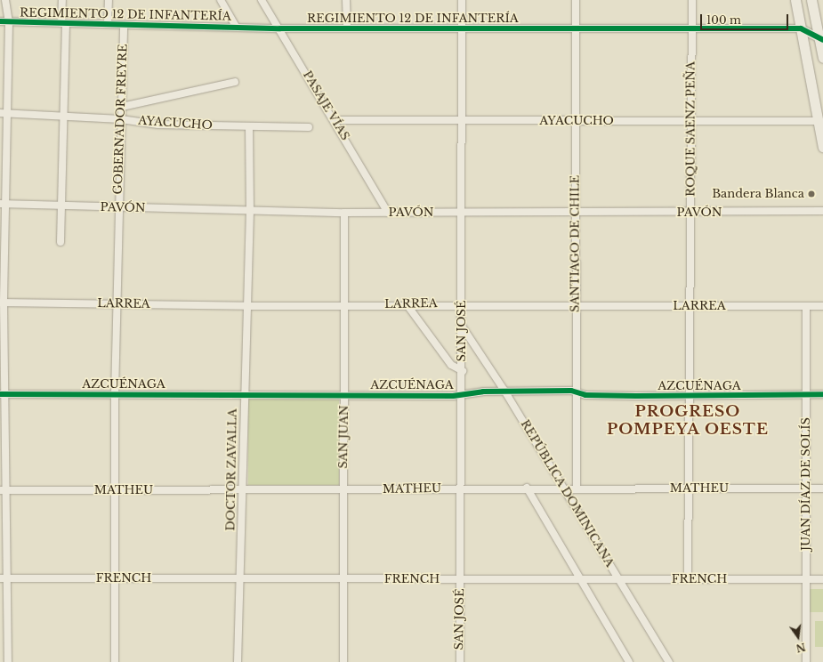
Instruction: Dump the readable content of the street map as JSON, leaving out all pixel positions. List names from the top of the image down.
{
  "streets": {
    "street": [
      "REGIMIENTO 12 DE INFANTERÍA",
      "PASAJE VÍAS",
      "GOBERNADOR FREYRE",
      "AYACUCHO",
      "ROQUE SAENZ PEÑA",
      "PAVÓN",
      "SANTIAGO DE CHILE",
      "LARREA",
      "SAN JOSÉ",
      "AZCUÉNAGA",
      "SAN JUAN",
      "DOCTOR ZAVALLA",
      "JUAN DÍAZ DE SOLÍS",
      "MATHEU",
      "REPÚBLICA DOMINICANA",
      "FRENCH"
    ]
  },
  "crossings": [
    ["REGIMIENTO 12 DE INFANTERÍA", "PASAJE VÍAS"],
    ["REGIMIENTO 12 DE INFANTERÍA", "GOBERNADOR FREYRE"],
    ["REGIMIENTO 12 DE INFANTERÍA", "ROQUE SAENZ PEÑA"],
    ["REGIMIENTO 12 DE INFANTERÍA", "SANTIAGO DE CHILE"],
    ["REGIMIENTO 12 DE INFANTERÍA", "SAN JOSÉ"],
    ["PASAJE VÍAS", "AYACUCHO"],
    ["PASAJE VÍAS", "PAVÓN"],
    ["GOBERNADOR FREYRE", "AYACUCHO"],
    ["GOBERNADOR FREYRE", "PAVÓN"],
    ["GOBERNADOR FREYRE", "LARREA"],
    ["GOBERNADOR FREYRE", "AZCUÉNAGA"],
    ["GOBERNADOR FREYRE", "MATHEU"],
    ["GOBERNADOR FREYRE", "FRENCH"],
    ["AYACUCHO", "ROQUE SAENZ PEÑA"],
    ["AYACUCHO", "SANTIAGO DE CHILE"],
    ["AYACUCHO", "SAN JOSÉ"],
    ["AYACUCHO", "DOCTOR ZAVALLA"],
    ["ROQUE SAENZ PEÑA", "PAVÓN"],
    ["ROQUE SAENZ PEÑA", "LARREA"],
    ["ROQUE SAENZ PEÑA", "AZCUÉNAGA"],
    ["ROQUE SAENZ PEÑA", "MATHEU"],
    ["ROQUE SAENZ PEÑA", "FRENCH"],
    ["PAVÓN", "SANTIAGO DE CHILE"],
    ["PAVÓN", "SAN JOSÉ"],
    ["PAVÓN", "SAN JUAN"],
    ["PAVÓN", "DOCTOR ZAVALLA"],
    ["SANTIAGO DE CHILE", "LARREA"],
    ["SANTIAGO DE CHILE", "AZCUÉNAGA"],
    ["SANTIAGO DE CHILE", "MATHEU"],
    ["LARREA", "SAN JOSÉ"],
    ["LARREA", "SAN JUAN"],
    ["LARREA", "DOCTOR ZAVALLA"],
    ["LARREA", "JUAN DÍAZ DE SOLÍS"],
    ["SAN JOSÉ", "AZCUÉNAGA"],
    ["SAN JOSÉ", "MATHEU"],
    ["SAN JOSÉ", "REPÚBLICA DOMINICANA"],
    ["SAN JOSÉ", "FRENCH"],
    ["AZCUÉNAGA", "SAN JUAN"],
    ["AZCUÉNAGA", "DOCTOR ZAVALLA"],
    ["AZCUÉNAGA", "JUAN DÍAZ DE SOLÍS"],
    ["AZCUÉNAGA", "REPÚBLICA DOMINICANA"],
    ["SAN JUAN", "MATHEU"],
    ["SAN JUAN", "FRENCH"],
    ["DOCTOR ZAVALLA", "MATHEU"],
    ["DOCTOR ZAVALLA", "FRENCH"],
    ["JUAN DÍAZ DE SOLÍS", "MATHEU"],
    ["JUAN DÍAZ DE SOLÍS", "FRENCH"],
    ["MATHEU", "REPÚBLICA DOMINICANA"],
    ["REPÚBLICA DOMINICANA", "FRENCH"]
  ],
  "districts": ["PROGRESO POMPEYA OESTE"],
  "places": ["Bandera Blanca"],
  "scale_bar": "100 m",
  "north": "bottom"
}
